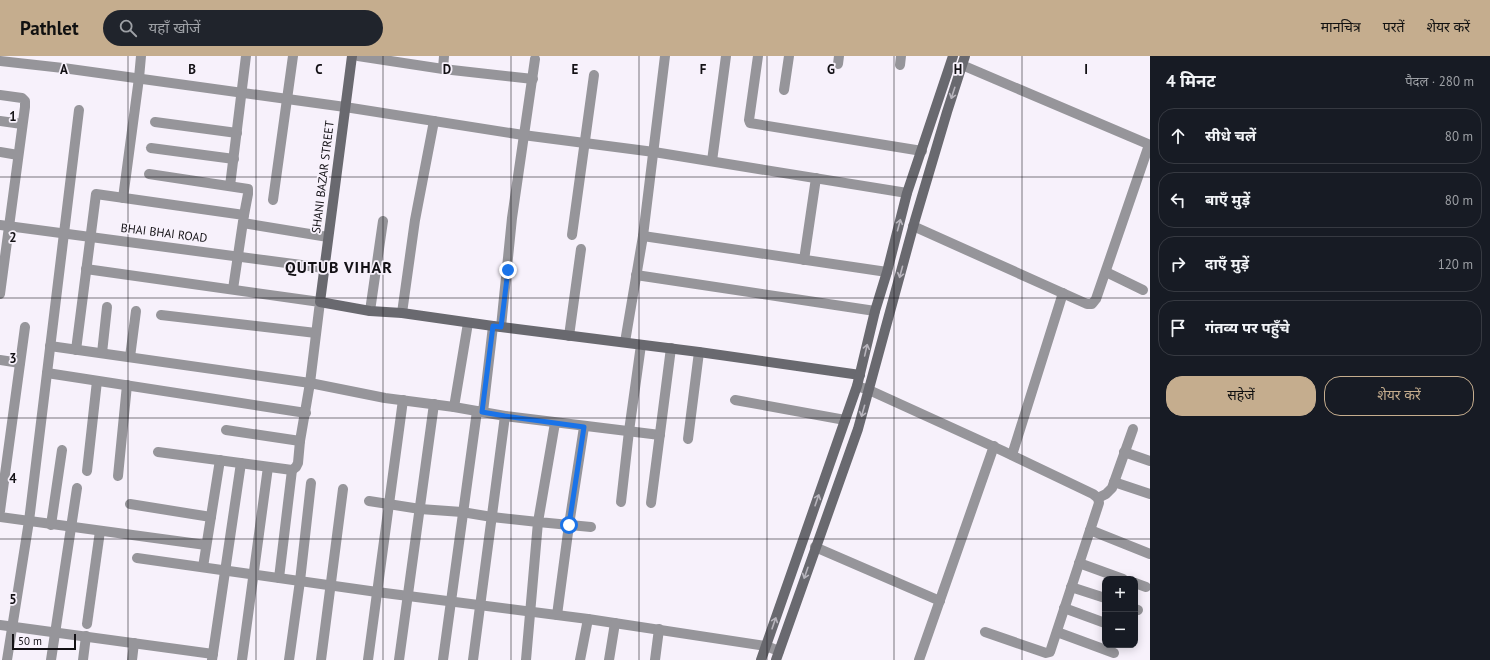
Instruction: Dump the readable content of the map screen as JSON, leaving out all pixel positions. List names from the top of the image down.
{
  "streets": {
    "street": ["SHANI BAZAR STREET", "BHAI BHAI ROAD"]
  },
  "crossings": [
    ["SHANI BAZAR STREET", "BHAI BHAI ROAD"]
  ],
  "districts": ["QUTUB VIHAR"],
  "scale_bar": "50 m",
  "page": {
    "header": "Pathlet",
    "search": "यहाँ खोजें",
    "nav": ["मानचित्र", "परतें", "शेयर करें"],
    "heading": ["4 मिनट", "पैदल · 280 m"],
    "list": [
      ["सीधे चलें", "80 m"],
      ["बाएँ मुड़ें", "80 m"],
      ["दाएँ मुड़ें", "120 m"],
      "गंतव्य पर पहुँचे"
    ],
    "buttons": ["सहेजें", "शेयर करें"],
    "map_buttons": ["+", "−"],
    "scale": "50 m"
  },
  "grid": {
    "columns": [
      "A",
      "B",
      "C",
      "D",
      "E",
      "F",
      "G",
      "H",
      "I"
    ],
    "rows": [
      "1",
      "2",
      "3",
      "4",
      "5"
    ]
  }
}
